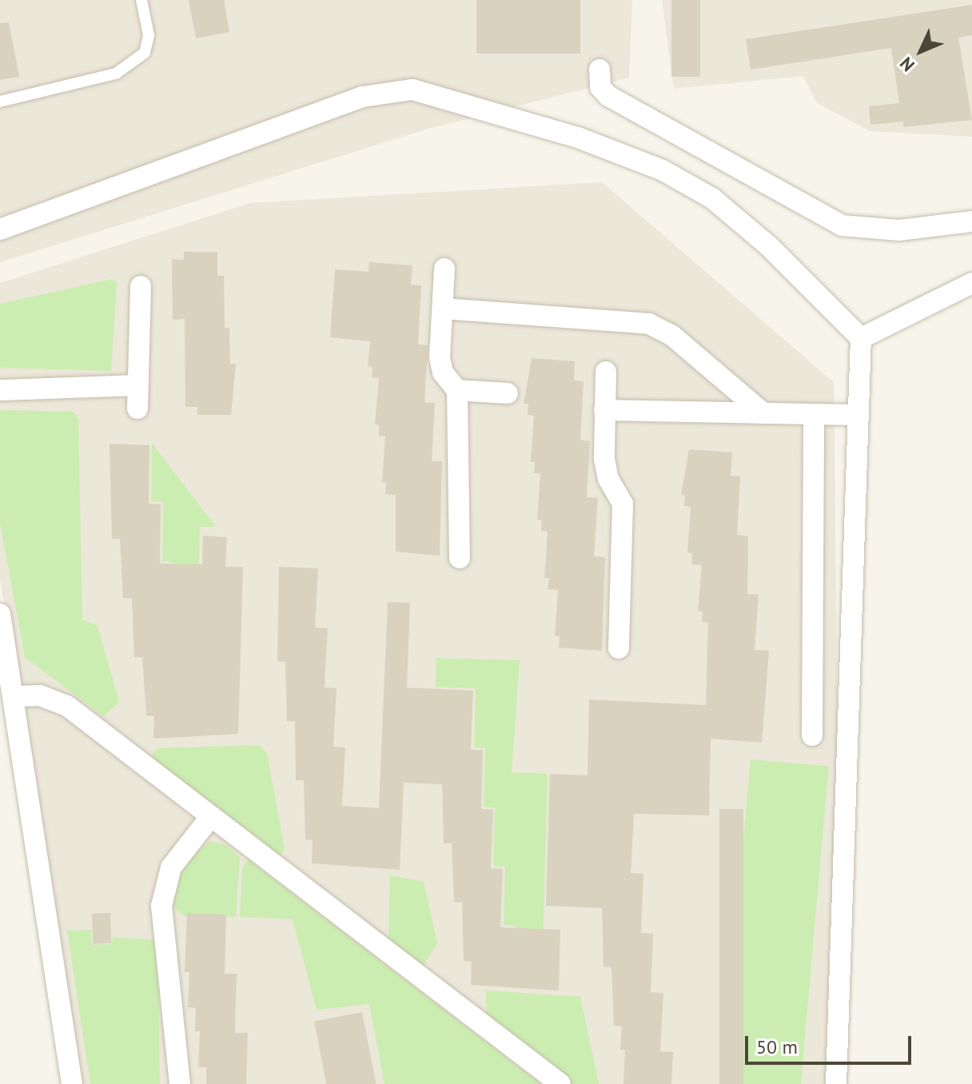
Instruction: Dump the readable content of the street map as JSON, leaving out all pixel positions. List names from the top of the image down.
{
  "scale_bar": "50 m",
  "north": "bottom left"
}
